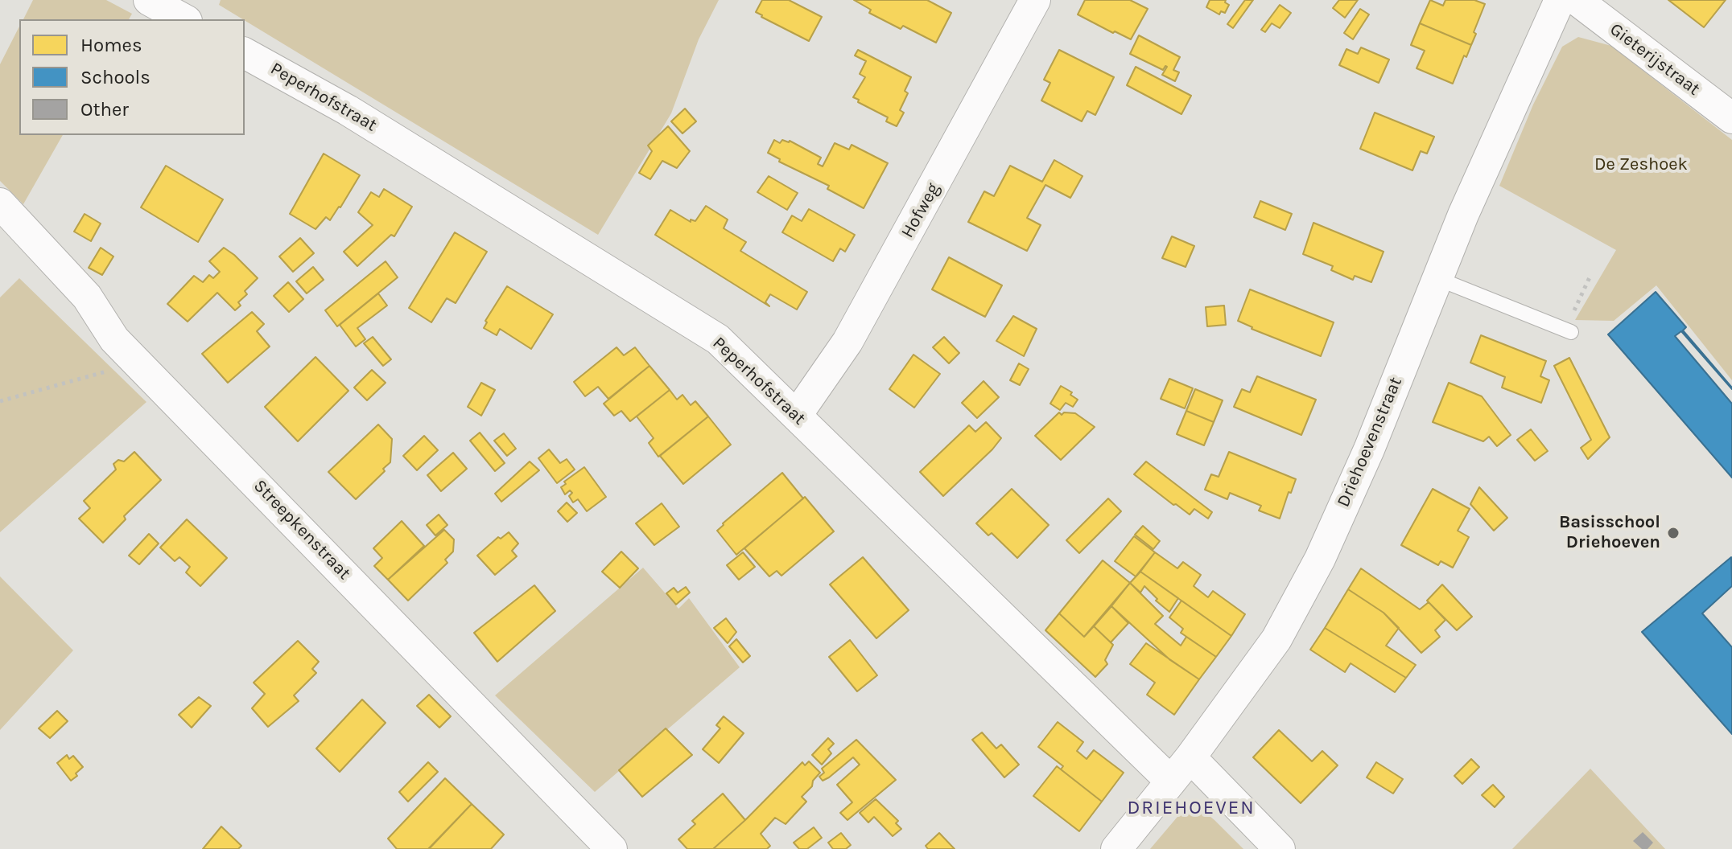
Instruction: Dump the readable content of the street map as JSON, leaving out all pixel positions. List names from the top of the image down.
{
  "streets": {
    "street": [
      "Gieterijstraat",
      "Peperhofstraat",
      "Hofweg",
      "Driehoevenstraat",
      "Streepkenstraat"
    ]
  },
  "crossings": [
    ["Peperhofstraat", "Hofweg"],
    ["Peperhofstraat", "Driehoevenstraat"]
  ],
  "districts": ["DRIEHOEVEN"],
  "parks": ["De Zeshoek"],
  "places": ["Basisschool Driehoeven"],
  "legend": ["Homes", "Schools", "Other"]
}
